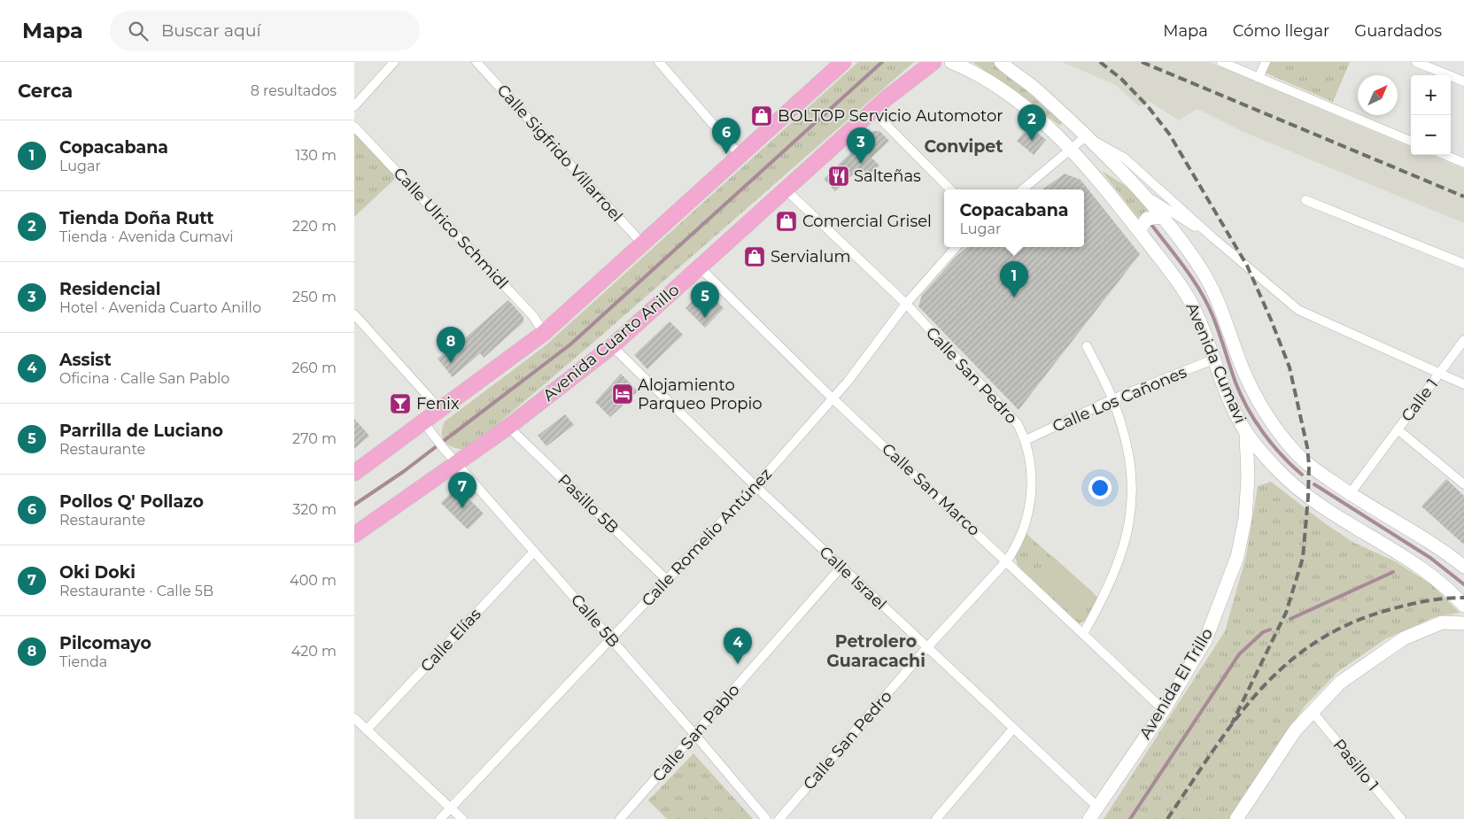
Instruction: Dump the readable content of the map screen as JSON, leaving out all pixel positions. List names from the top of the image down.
{
  "streets": {
    "highway": ["Avenida Cuarto Anillo"],
    "main road": ["Avenida Cumavi", "Avenida El Trillo"],
    "street": [
      "Calle Sigfrido Villarroel",
      "Calle Ulrico Schmidl",
      "Calle San Pedro",
      "Calle Los Cañones",
      "Calle 1",
      "Calle San Marco",
      "Pasillo 5B",
      "Calle Romelio Antúnez",
      "Calle Israel",
      "Calle 5B",
      "Calle Elías",
      "Calle San Pablo",
      "Pasillo 1"
    ]
  },
  "crossings": [
    ["Avenida Cuarto Anillo", "Calle San Pedro"],
    ["Avenida Cuarto Anillo", "Calle San Marco"],
    ["Avenida Cuarto Anillo", "Pasillo 5B"],
    ["Avenida Cuarto Anillo", "Calle Israel"],
    ["Avenida Cuarto Anillo", "Calle 5B"],
    ["Avenida Cumavi", "Calle Los Cañones"],
    ["Avenida Cumavi", "Calle 1"],
    ["Avenida Cumavi", "Avenida El Trillo"],
    ["Calle San Pedro", "Calle Los Cañones"],
    ["Calle San Pedro", "Calle San Marco"],
    ["Calle San Pedro", "Calle Romelio Antúnez"],
    ["Calle San Pedro", "Calle Israel"],
    ["Calle San Marco", "Calle Romelio Antúnez"],
    ["Calle San Marco", "Avenida El Trillo"],
    ["Pasillo 5B", "Calle Romelio Antúnez"],
    ["Calle Romelio Antúnez", "Calle Israel"],
    ["Calle Romelio Antúnez", "Calle 5B"],
    ["Calle Israel", "Avenida El Trillo"],
    ["Calle Israel", "Calle San Pablo"],
    ["Calle 5B", "Calle Elías"],
    ["Calle 5B", "Calle San Pablo"]
  ],
  "districts": ["Convipet", "Petrolero Guaracachi"],
  "places": {
    "shop": ["BOLTOP Servicio Automotor", "Comercial Grisel", "Servialum"],
    "restaurant": ["Salteñas"],
    "hotel": ["Alojamiento Parqueo Propio"],
    "bar": ["Fenix"]
  },
  "north": "top right",
  "page": {
    "header": "Mapa",
    "search": "Buscar aquí",
    "nav": ["Mapa", "Cómo llegar", "Guardados"],
    "heading": ["Cerca", "8 resultados"],
    "map_buttons": ["+", "−"],
    "pins": [
      "2",
      "6",
      "3",
      "1",
      "5",
      "8",
      "7",
      "4"
    ],
    "list": [
      {
        "mark": "1",
        "name": "Copacabana",
        "note": "Lugar",
        "value": "130 m"
      },
      {
        "mark": "2",
        "name": "Tienda Doña Rutt",
        "note": "Tienda · Avenida Cumavi",
        "value": "220 m"
      },
      {
        "mark": "3",
        "name": "Residencial",
        "note": "Hotel · Avenida Cuarto Anillo",
        "value": "250 m"
      },
      {
        "mark": "4",
        "name": "Assist",
        "note": "Oficina · Calle San Pablo",
        "value": "260 m"
      },
      {
        "mark": "5",
        "name": "Parrilla de Luciano",
        "note": "Restaurante",
        "value": "270 m"
      },
      {
        "mark": "6",
        "name": "Pollos Q' Pollazo",
        "note": "Restaurante",
        "value": "320 m"
      },
      {
        "mark": "7",
        "name": "Oki Doki",
        "note": "Restaurante · Calle 5B",
        "value": "400 m"
      },
      {
        "mark": "8",
        "name": "Pilcomayo",
        "note": "Tienda",
        "value": "420 m"
      }
    ],
    "popup": ["Copacabana", "Lugar"]
  }
}
